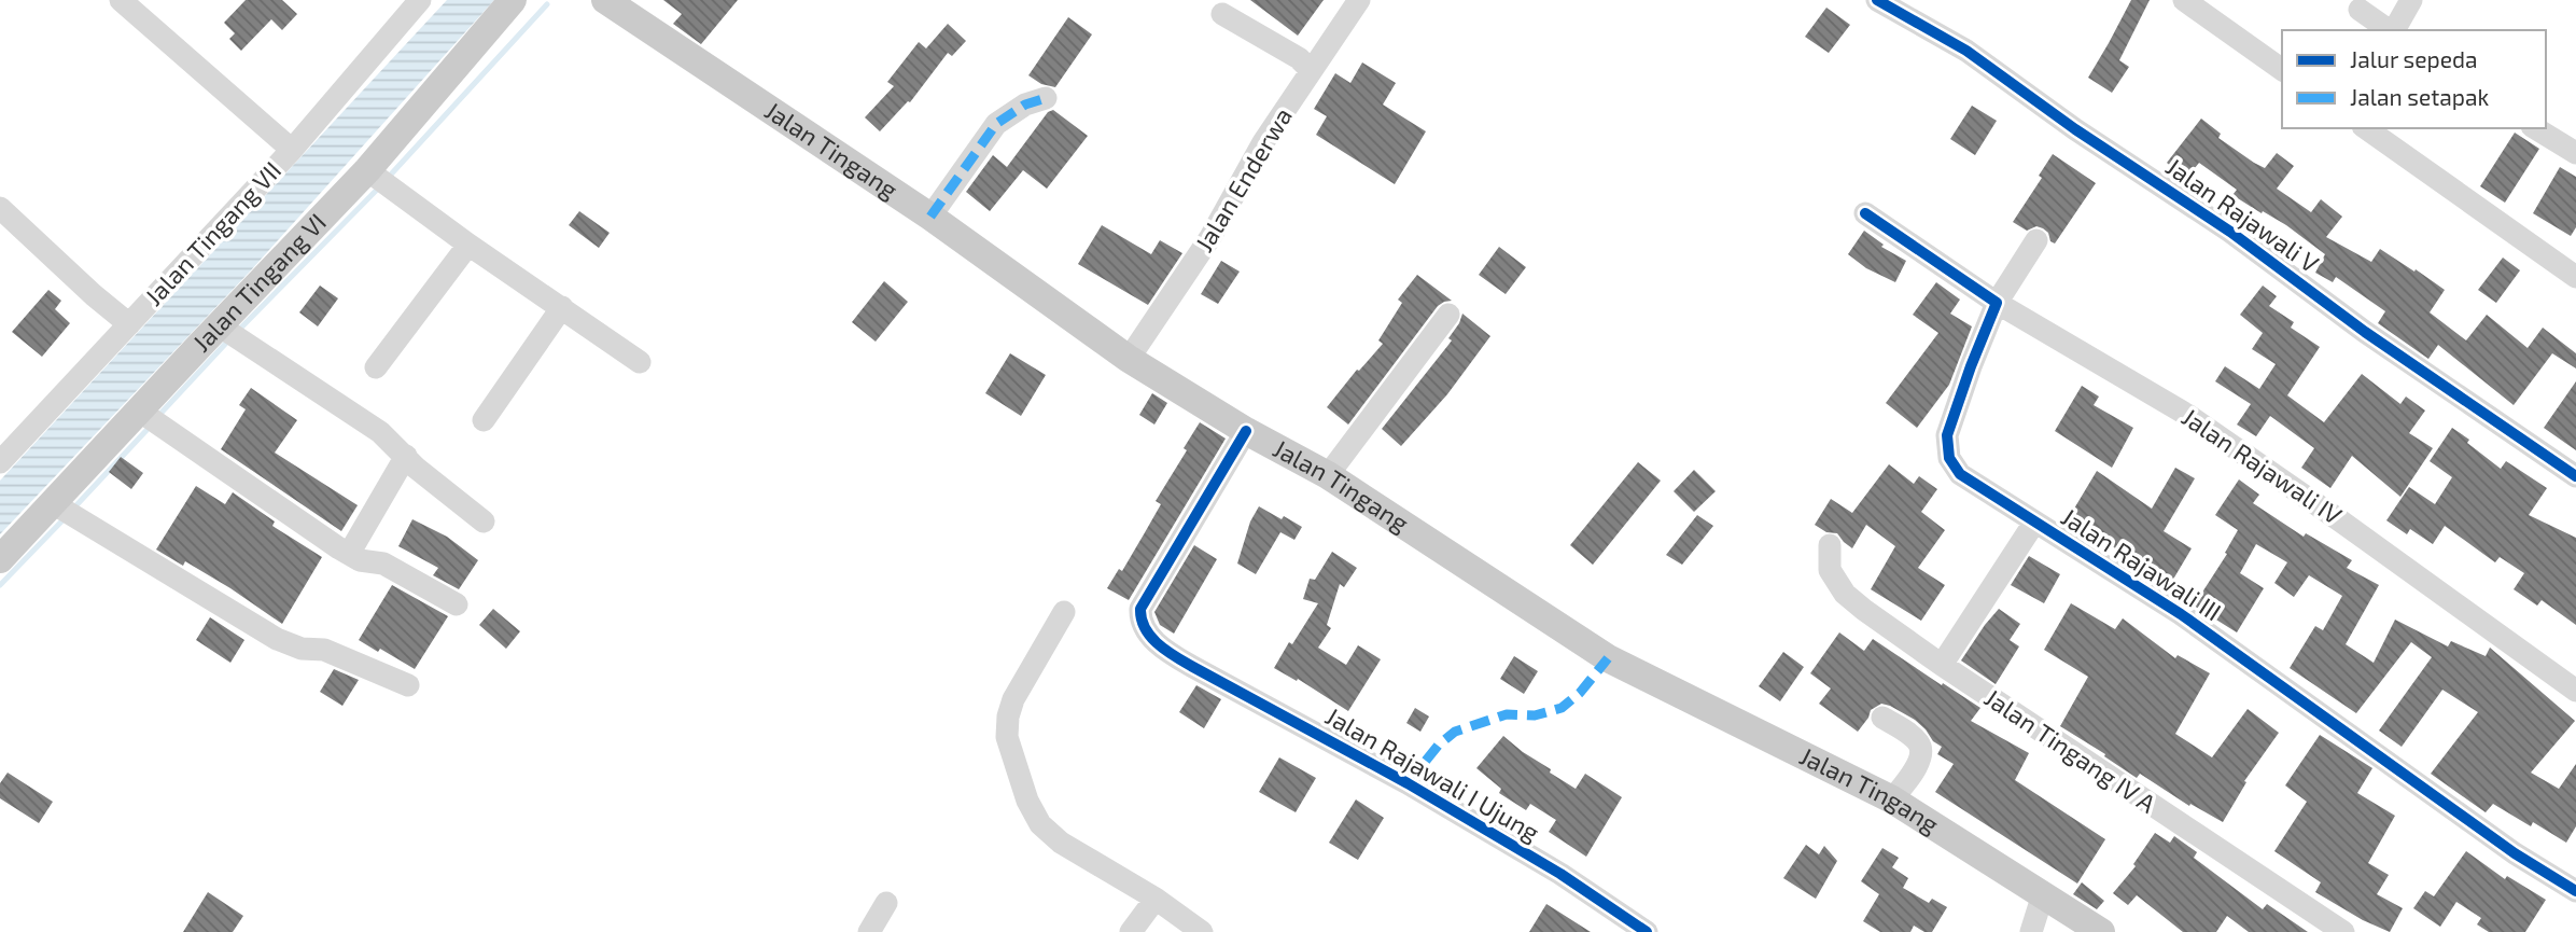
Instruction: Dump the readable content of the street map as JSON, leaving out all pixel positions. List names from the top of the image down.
{
  "streets": {
    "main road": ["Jalan Tingang", "Jalan Tingang VI"],
    "street": [
      "Jalan Enderwa",
      "Jalan Rajawali V",
      "Jalan Tingang VII",
      "Jalan Rajawali IV",
      "Jalan Rajawali III",
      "Jalan Tingang IV A",
      "Jalan Rajawali I Ujung"
    ]
  },
  "crossings": [
    ["Jalan Tingang", "Jalan Enderwa"],
    ["Jalan Tingang", "Jalan Rajawali I Ujung"],
    ["Jalan Rajawali IV", "Jalan Rajawali III"]
  ],
  "legend": ["Jalur sepeda", "Jalan setapak"]
}
